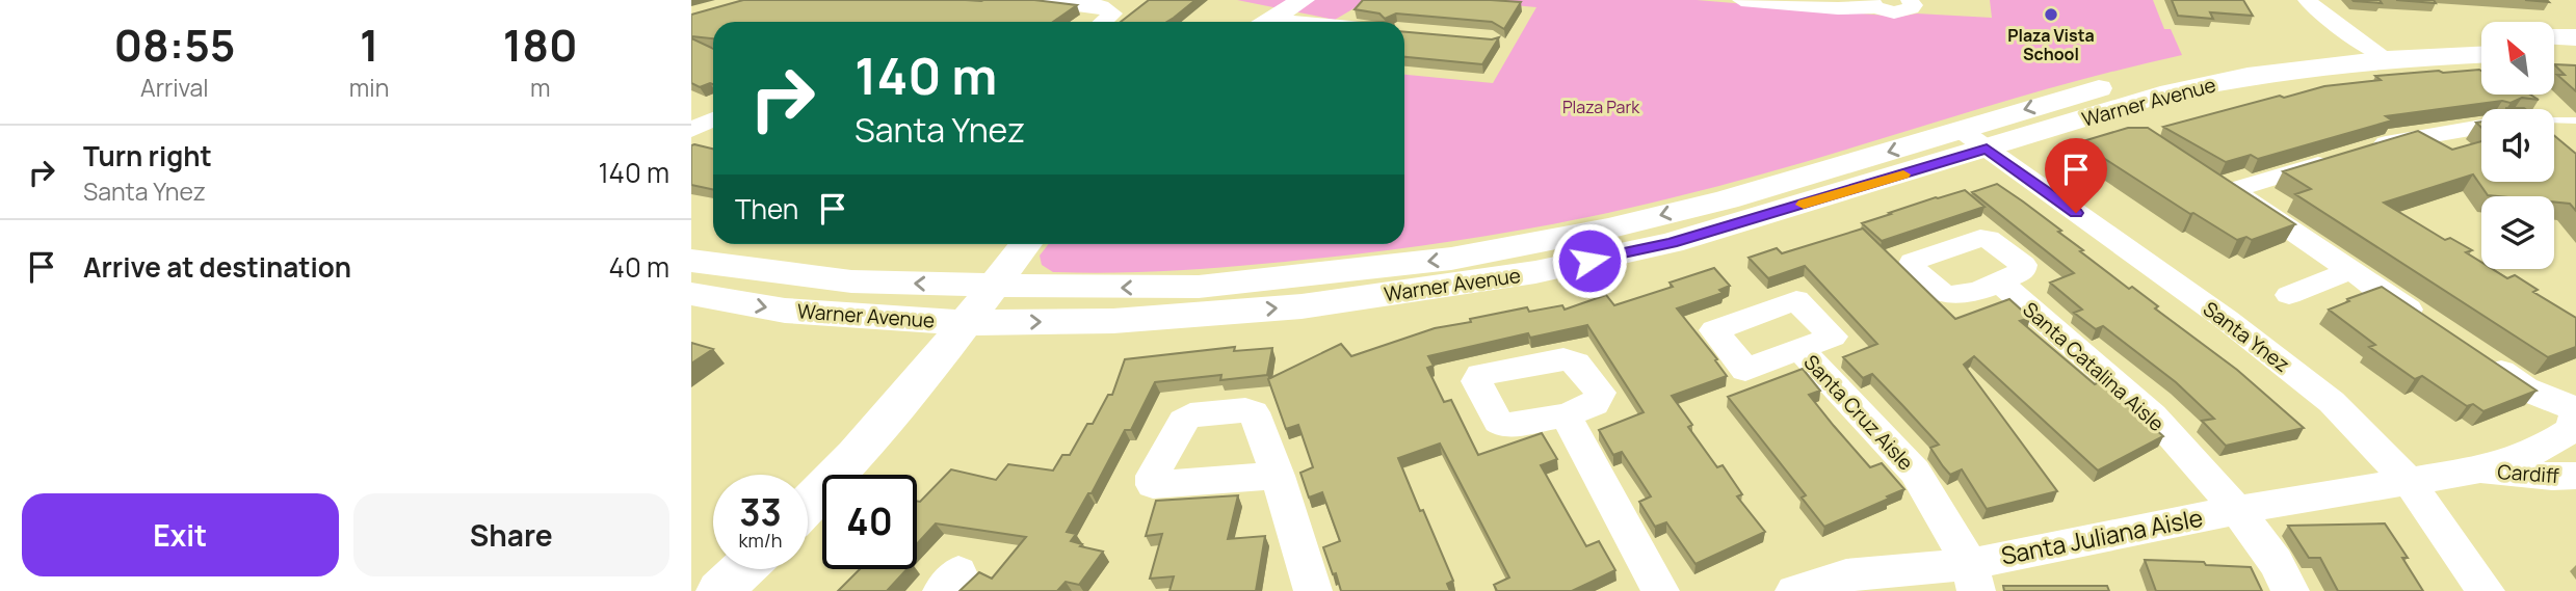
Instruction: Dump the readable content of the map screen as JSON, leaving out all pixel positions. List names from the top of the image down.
{
  "streets": {
    "street": [
      "Warner Avenue",
      "Santa Ynez",
      "Santa Catalina Aisle",
      "Santa Cruz Aisle",
      "Cardiff",
      "Santa Juliana Aisle"
    ]
  },
  "crossings": [
    ["Warner Avenue", "Santa Ynez"],
    ["Santa Ynez", "Cardiff"],
    ["Santa Ynez", "Santa Juliana Aisle"],
    ["Santa Catalina Aisle", "Santa Juliana Aisle"],
    ["Santa Cruz Aisle", "Santa Juliana Aisle"],
    ["Cardiff", "Santa Juliana Aisle"]
  ],
  "parks": ["Plaza Park"],
  "places": ["Plaza Vista School"],
  "north": "top left",
  "page": {
    "eta": [
      "08:55",
      "Arrival",
      "1",
      "min",
      "180",
      "m"
    ],
    "turn": ["140 m", "Santa Ynez"],
    "list": [
      {
        "name": "Turn right",
        "note": "Santa Ynez",
        "value": "140 m"
      },
      {
        "name": "Arrive at destination",
        "value": "40 m"
      }
    ],
    "then": "Then",
    "speed": "33 km/h",
    "limit": "40",
    "buttons": ["Exit", "Share"]
  }
}
